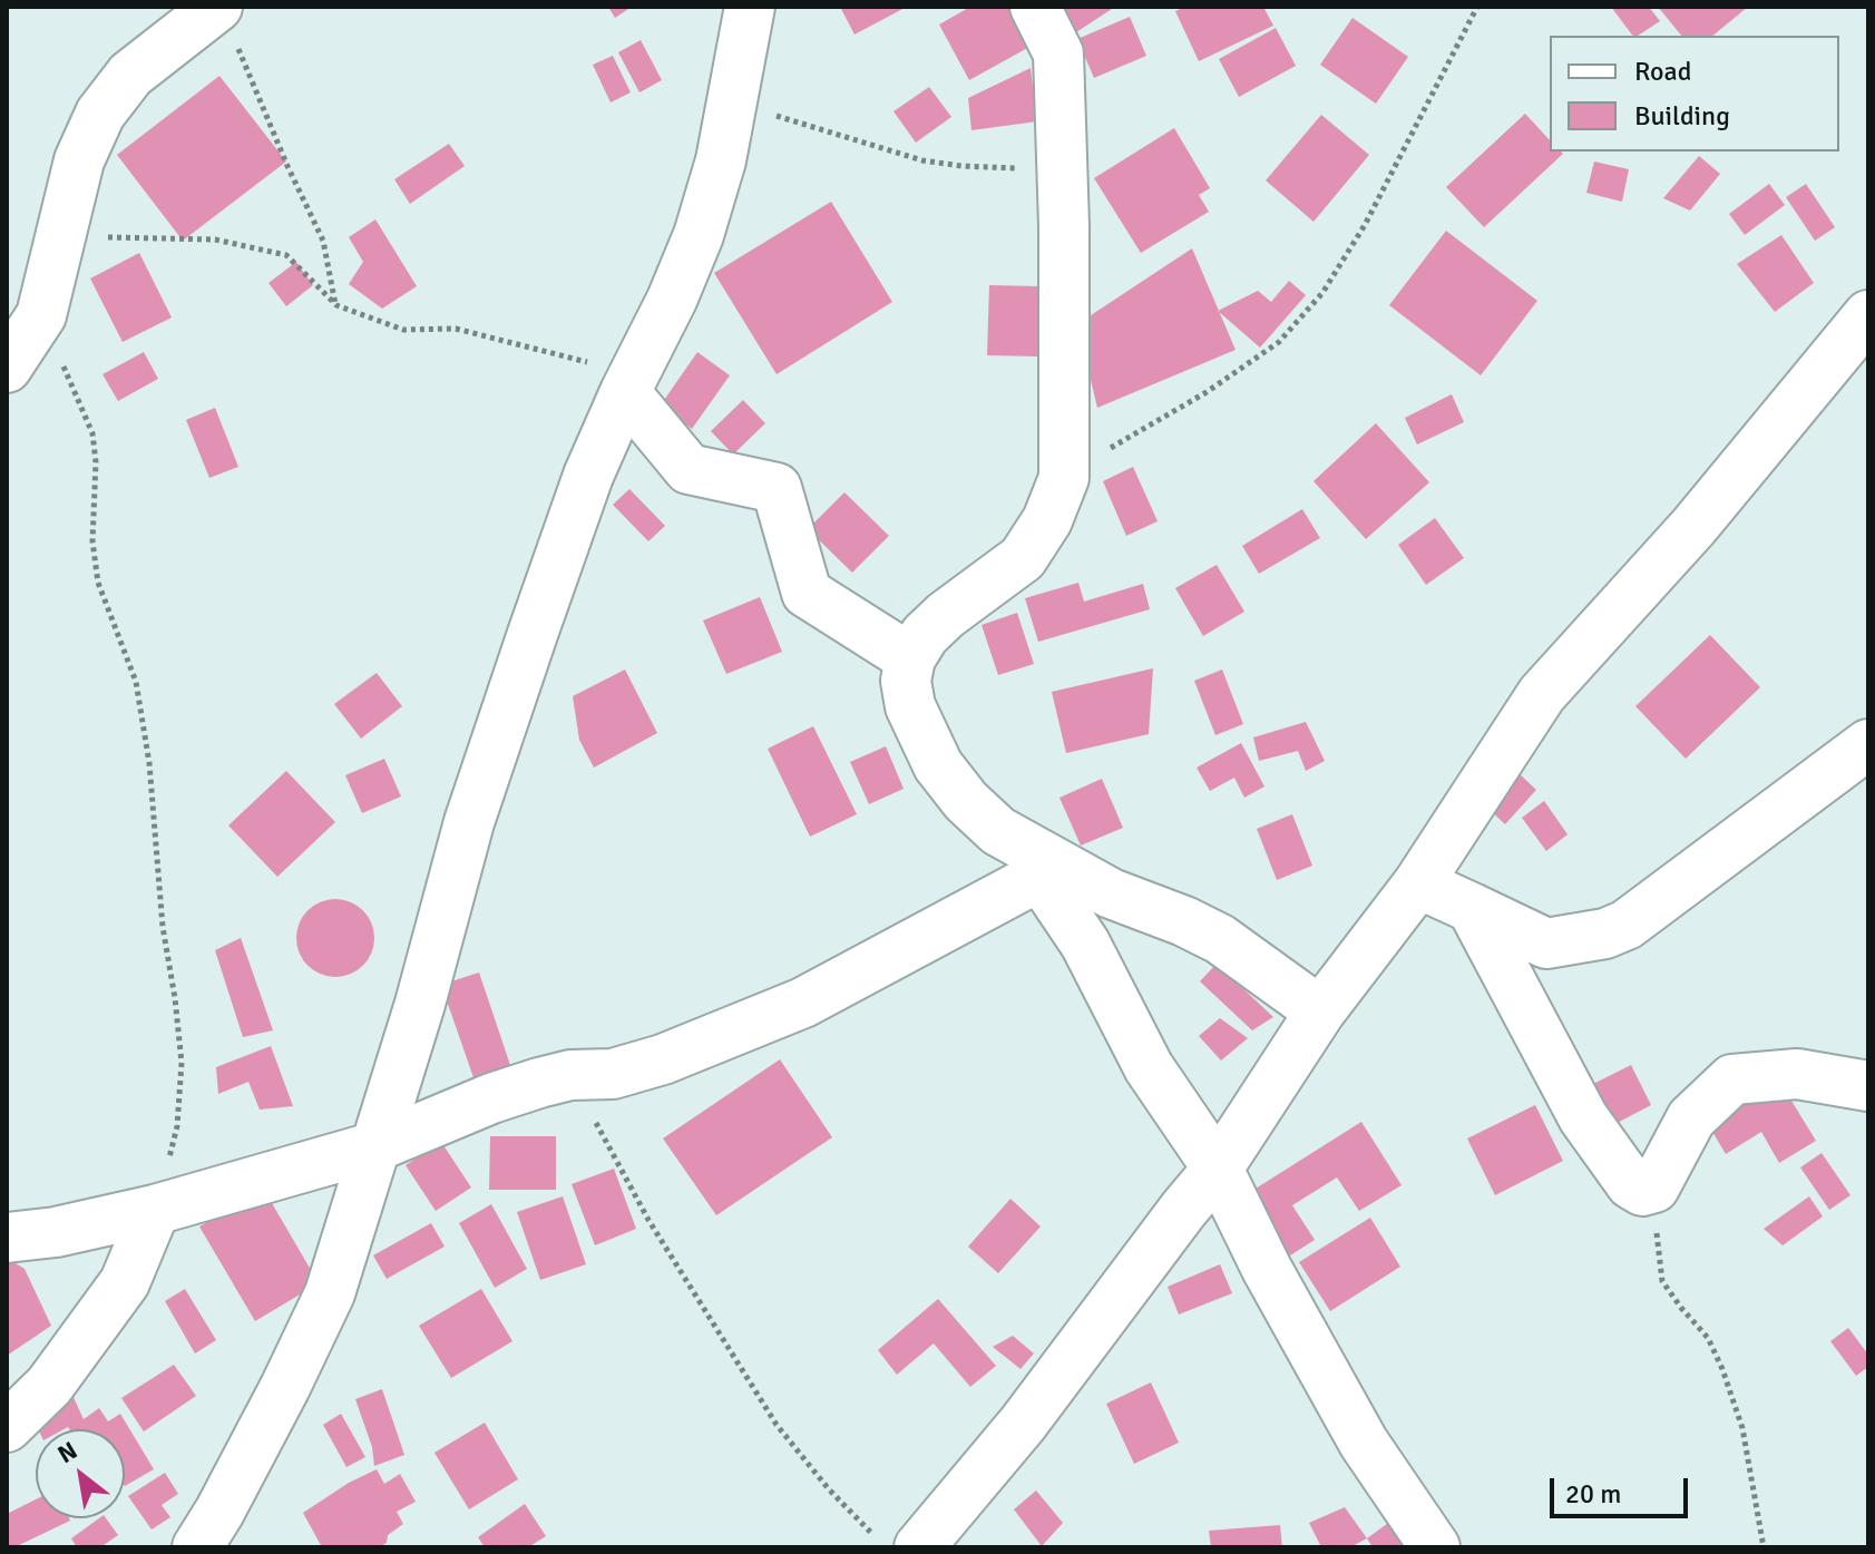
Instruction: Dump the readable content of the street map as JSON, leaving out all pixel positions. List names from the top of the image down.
{
  "legend": ["Road", "Building"],
  "scale_bar": "20 m",
  "north": "top left"
}
